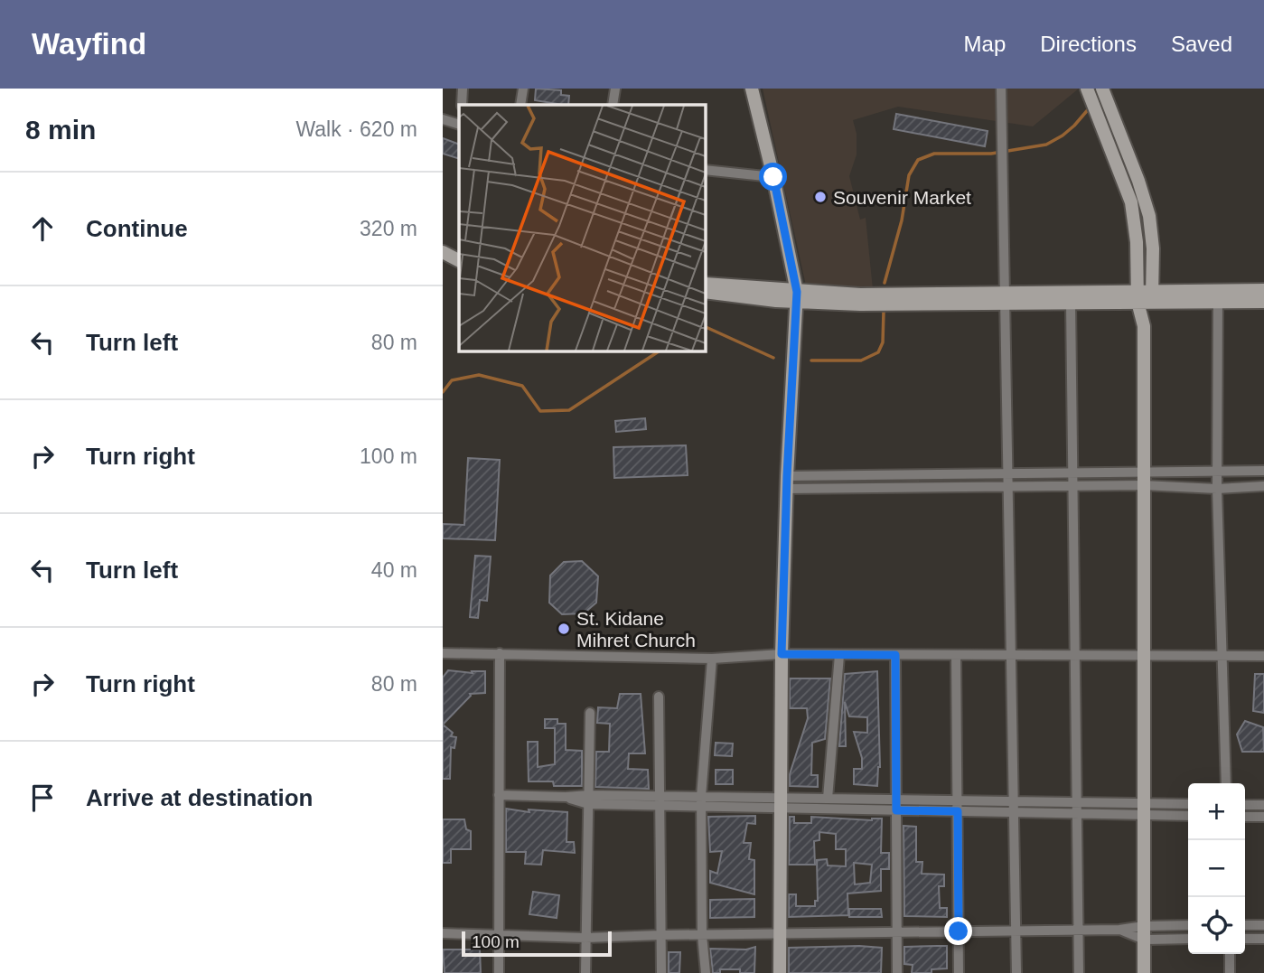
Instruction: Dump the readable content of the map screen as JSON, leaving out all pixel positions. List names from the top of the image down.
{
  "places": ["Souvenir Market", "St. Kidane Mihret Church"],
  "scale_bar": "100 m",
  "page": {
    "header": "Wayfind",
    "nav": ["Map", "Directions", "Saved"],
    "heading": ["8 min", "Walk · 620 m"],
    "list": [
      ["Continue", "320 m"],
      ["Turn left", "80 m"],
      ["Turn right", "100 m"],
      ["Turn left", "40 m"],
      ["Turn right", "80 m"],
      "Arrive at destination"
    ],
    "map_buttons": ["+", "−"],
    "scale": "100 m"
  }
}
